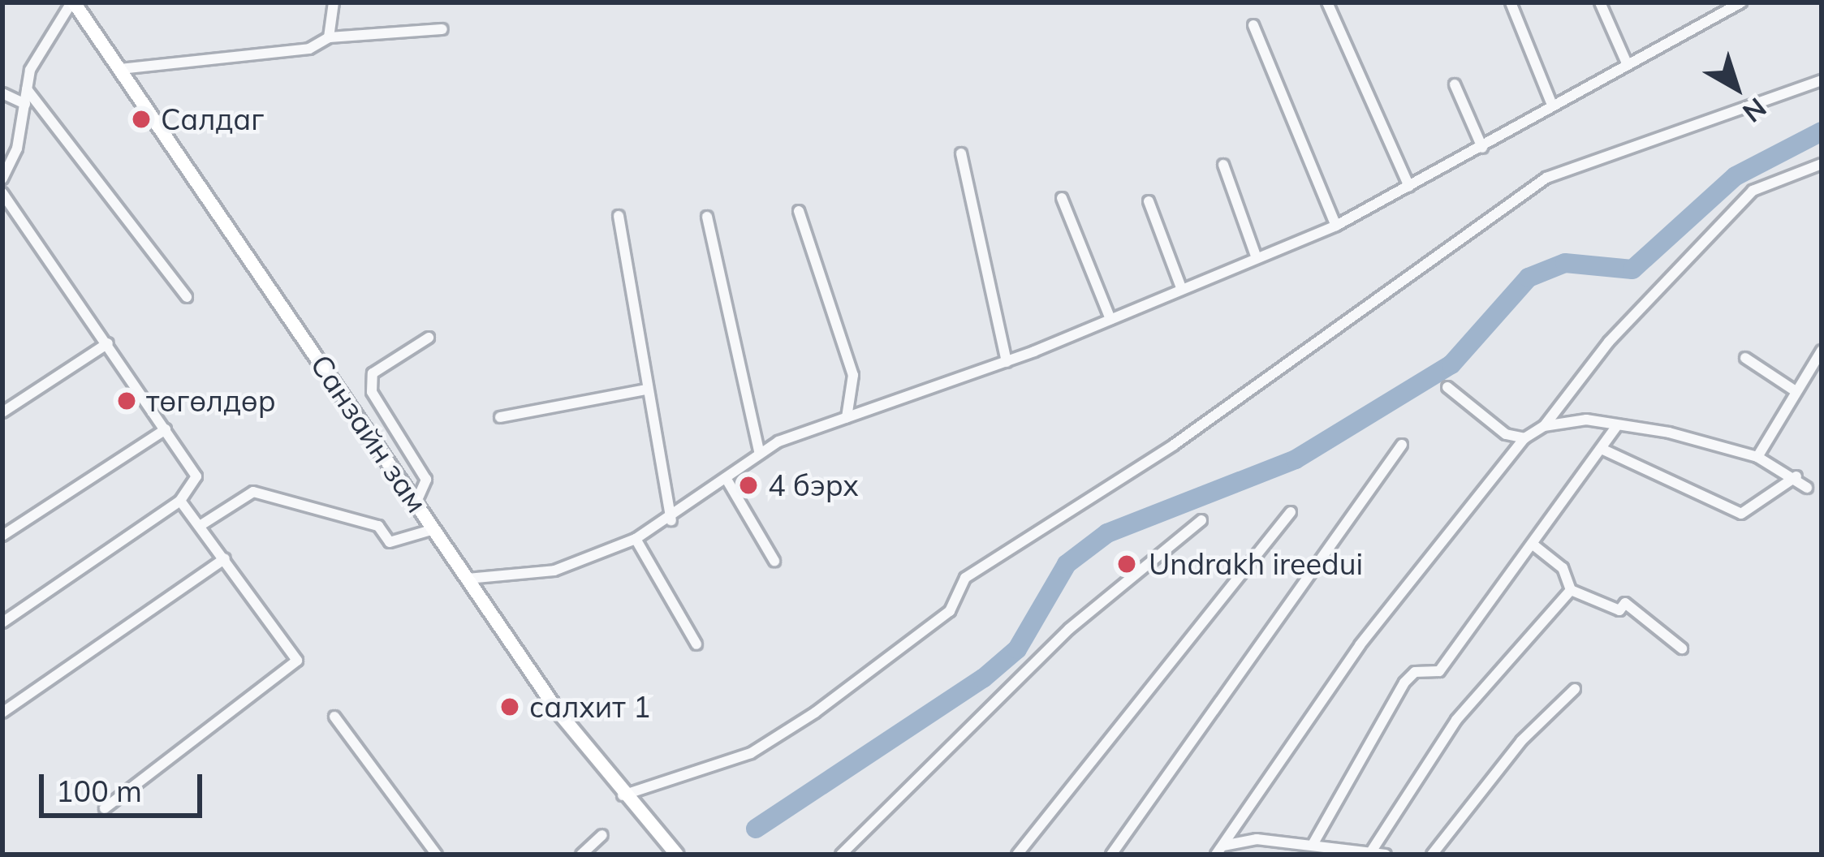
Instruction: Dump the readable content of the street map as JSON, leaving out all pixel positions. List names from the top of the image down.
{
  "streets": {
    "main road": ["Санзайн зам"]
  },
  "places": [
    "Салдаг",
    "төгөлдөр",
    "4 бэрх",
    "Undrakh ireedui",
    "салхит 1"
  ],
  "scale_bar": "100 m",
  "north": "bottom right"
}
